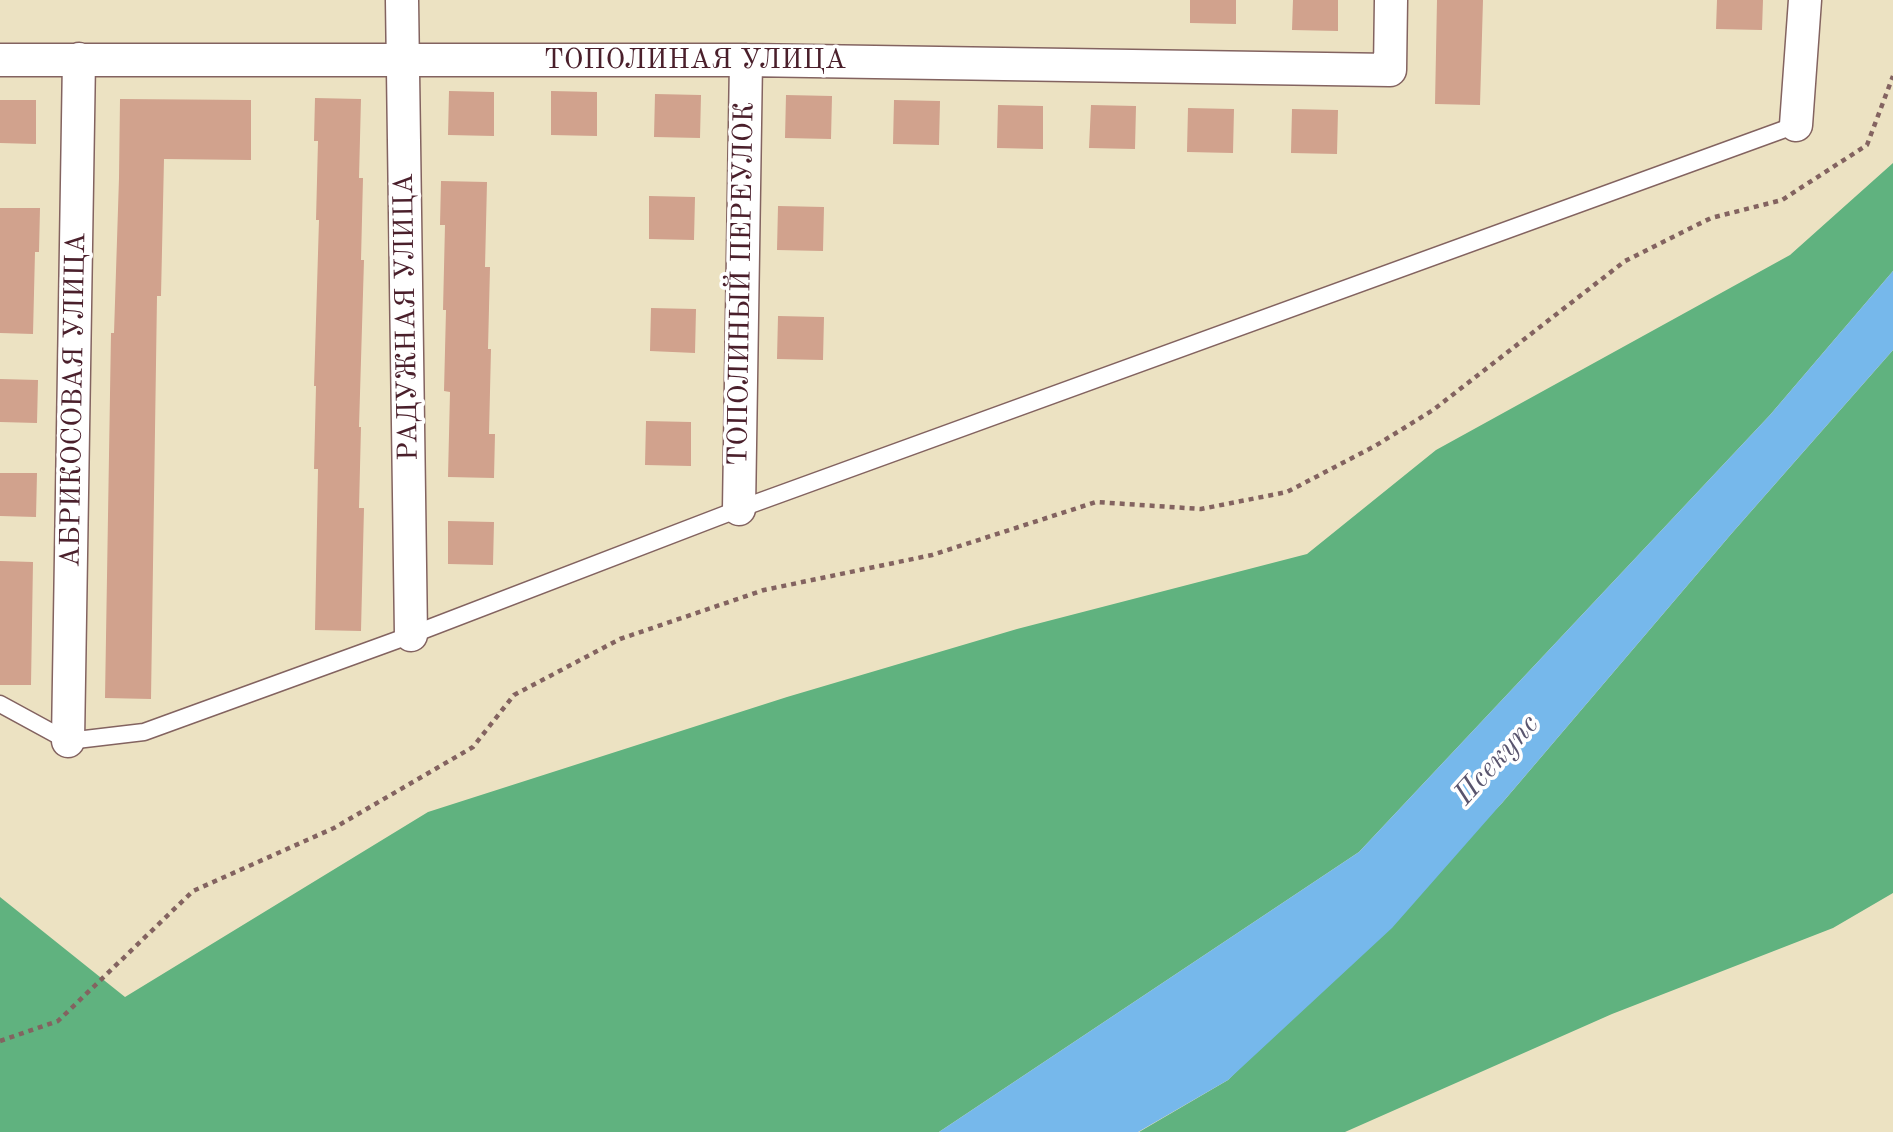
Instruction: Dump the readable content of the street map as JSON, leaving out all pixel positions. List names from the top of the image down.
{
  "streets": {
    "street": [
      "ТОПОЛИНАЯ УЛИЦА",
      "ТОПОЛИНЫЙ ПЕРЕУЛОК",
      "РАДУЖНАЯ УЛИЦА",
      "АБРИКОСОВАЯ УЛИЦА"
    ]
  },
  "crossings": [
    ["ТОПОЛИНАЯ УЛИЦА", "ТОПОЛИНЫЙ ПЕРЕУЛОК"],
    ["ТОПОЛИНАЯ УЛИЦА", "РАДУЖНАЯ УЛИЦА"],
    ["ТОПОЛИНАЯ УЛИЦА", "АБРИКОСОВАЯ УЛИЦА"]
  ],
  "water": ["Псекупс"]
}
